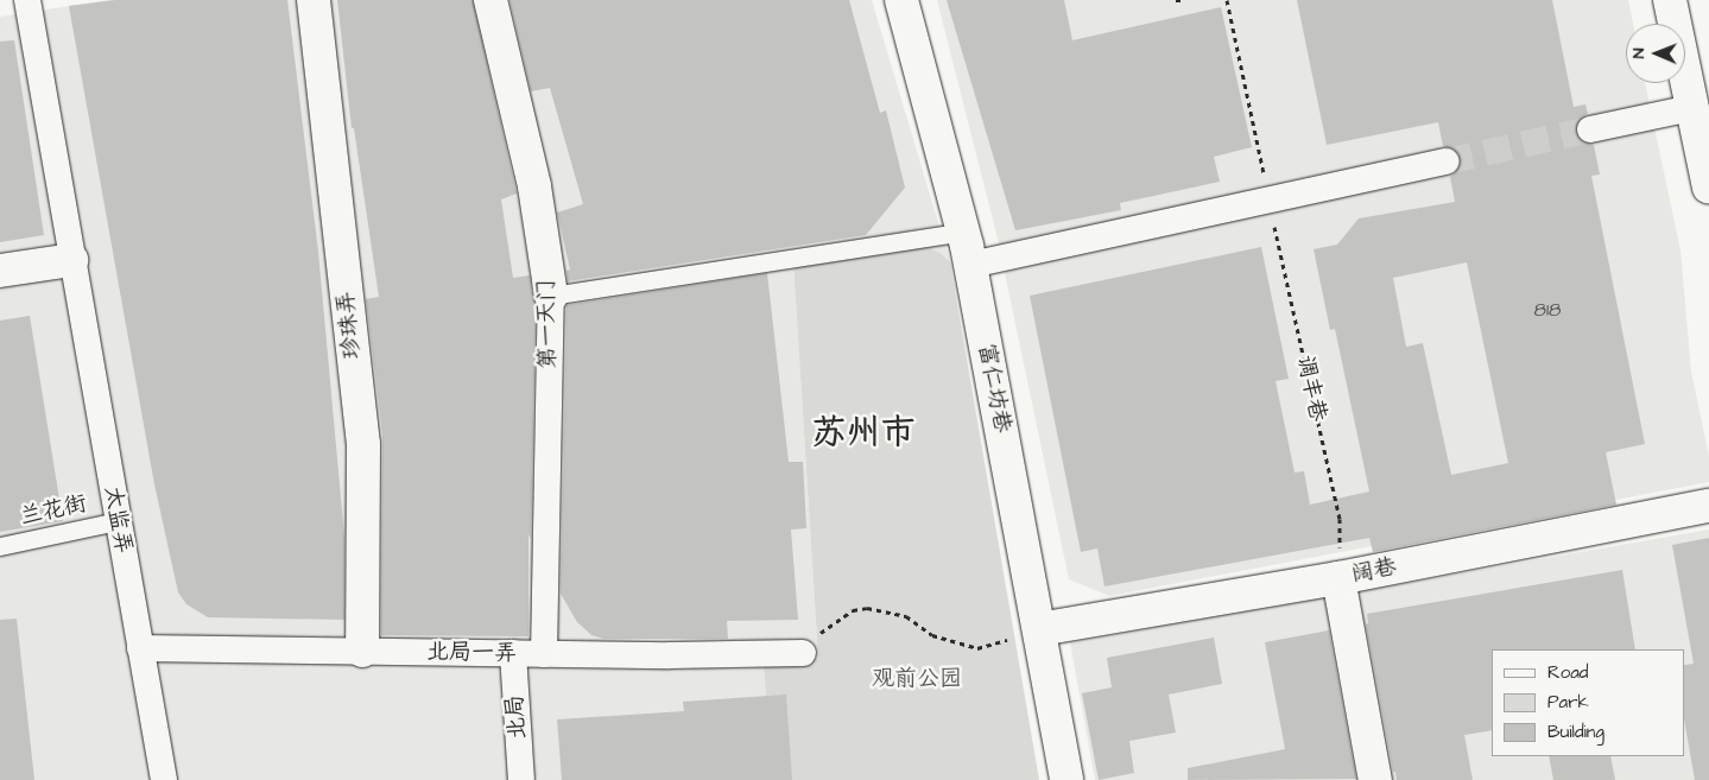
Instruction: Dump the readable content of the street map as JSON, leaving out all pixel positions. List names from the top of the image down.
{
  "streets": {
    "street": [
      "第一天门",
      "珍珠弄",
      "富仁坊巷",
      "太监弄",
      "阔巷",
      "北局一弄",
      "北局"
    ],
    "lane": ["兰花街"],
    "path": ["调丰巷"]
  },
  "crossings": [
    ["第一天门", "北局一弄"],
    ["珍珠弄", "北局一弄"],
    ["富仁坊巷", "阔巷"],
    ["调丰巷", "阔巷"],
    ["兰花街", "太监弄"],
    ["太监弄", "北局一弄"],
    ["北局一弄", "北局"]
  ],
  "districts": ["苏州市"],
  "parks": ["观前公园"],
  "house_numbers": ["818"],
  "legend": ["Road", "Park", "Building"],
  "north": "left"
}
